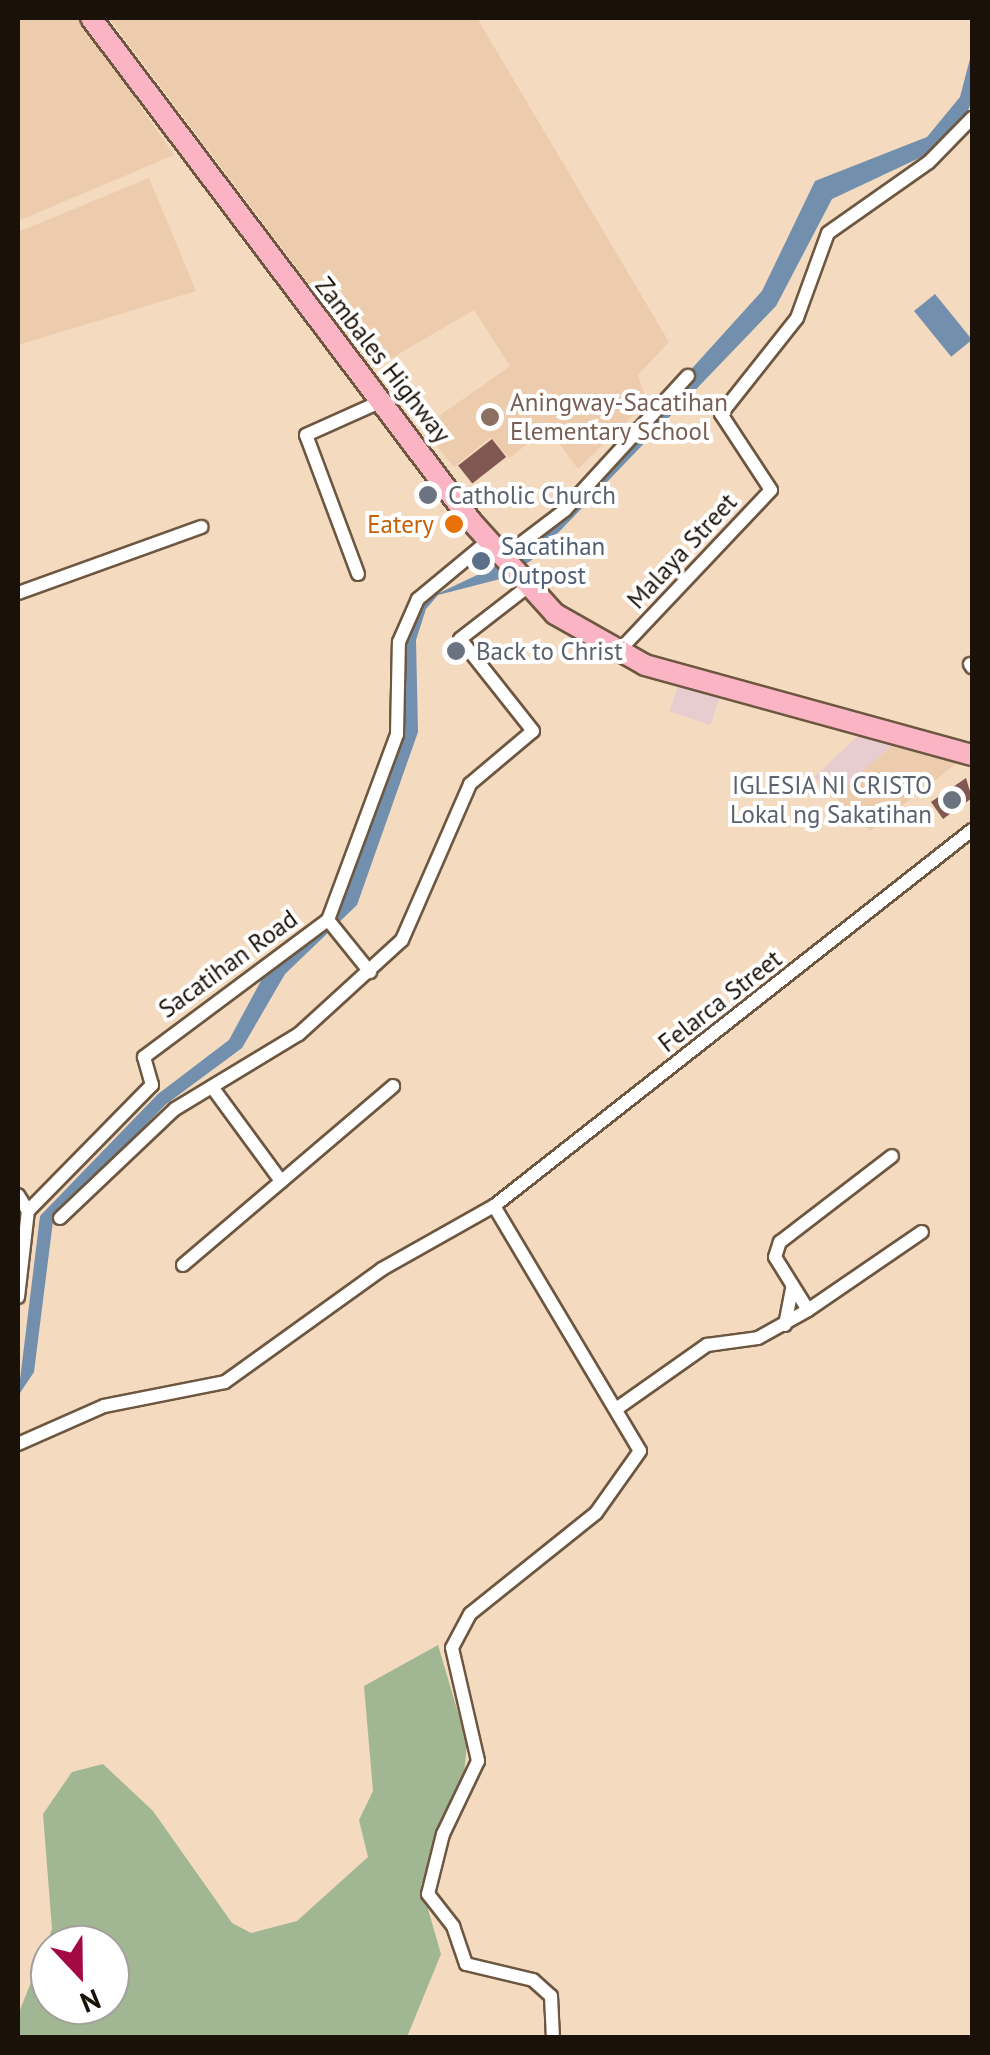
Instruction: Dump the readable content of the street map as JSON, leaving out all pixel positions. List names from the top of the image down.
{
  "streets": {
    "main road": ["Zambales Highway"],
    "street": ["Malaya Street", "Sacatihan Road", "Felarca Street"]
  },
  "crossings": [
    ["Zambales Highway", "Malaya Street"],
    ["Zambales Highway", "Sacatihan Road"]
  ],
  "places": [
    "Aningway-Sacatihan Elementary School",
    "Catholic Church",
    "Eatery",
    "Sacatihan Outpost",
    "Back to Christ",
    "IGLESIA NI CRISTO Lokal ng Sakatihan"
  ],
  "north": "bottom"
}
